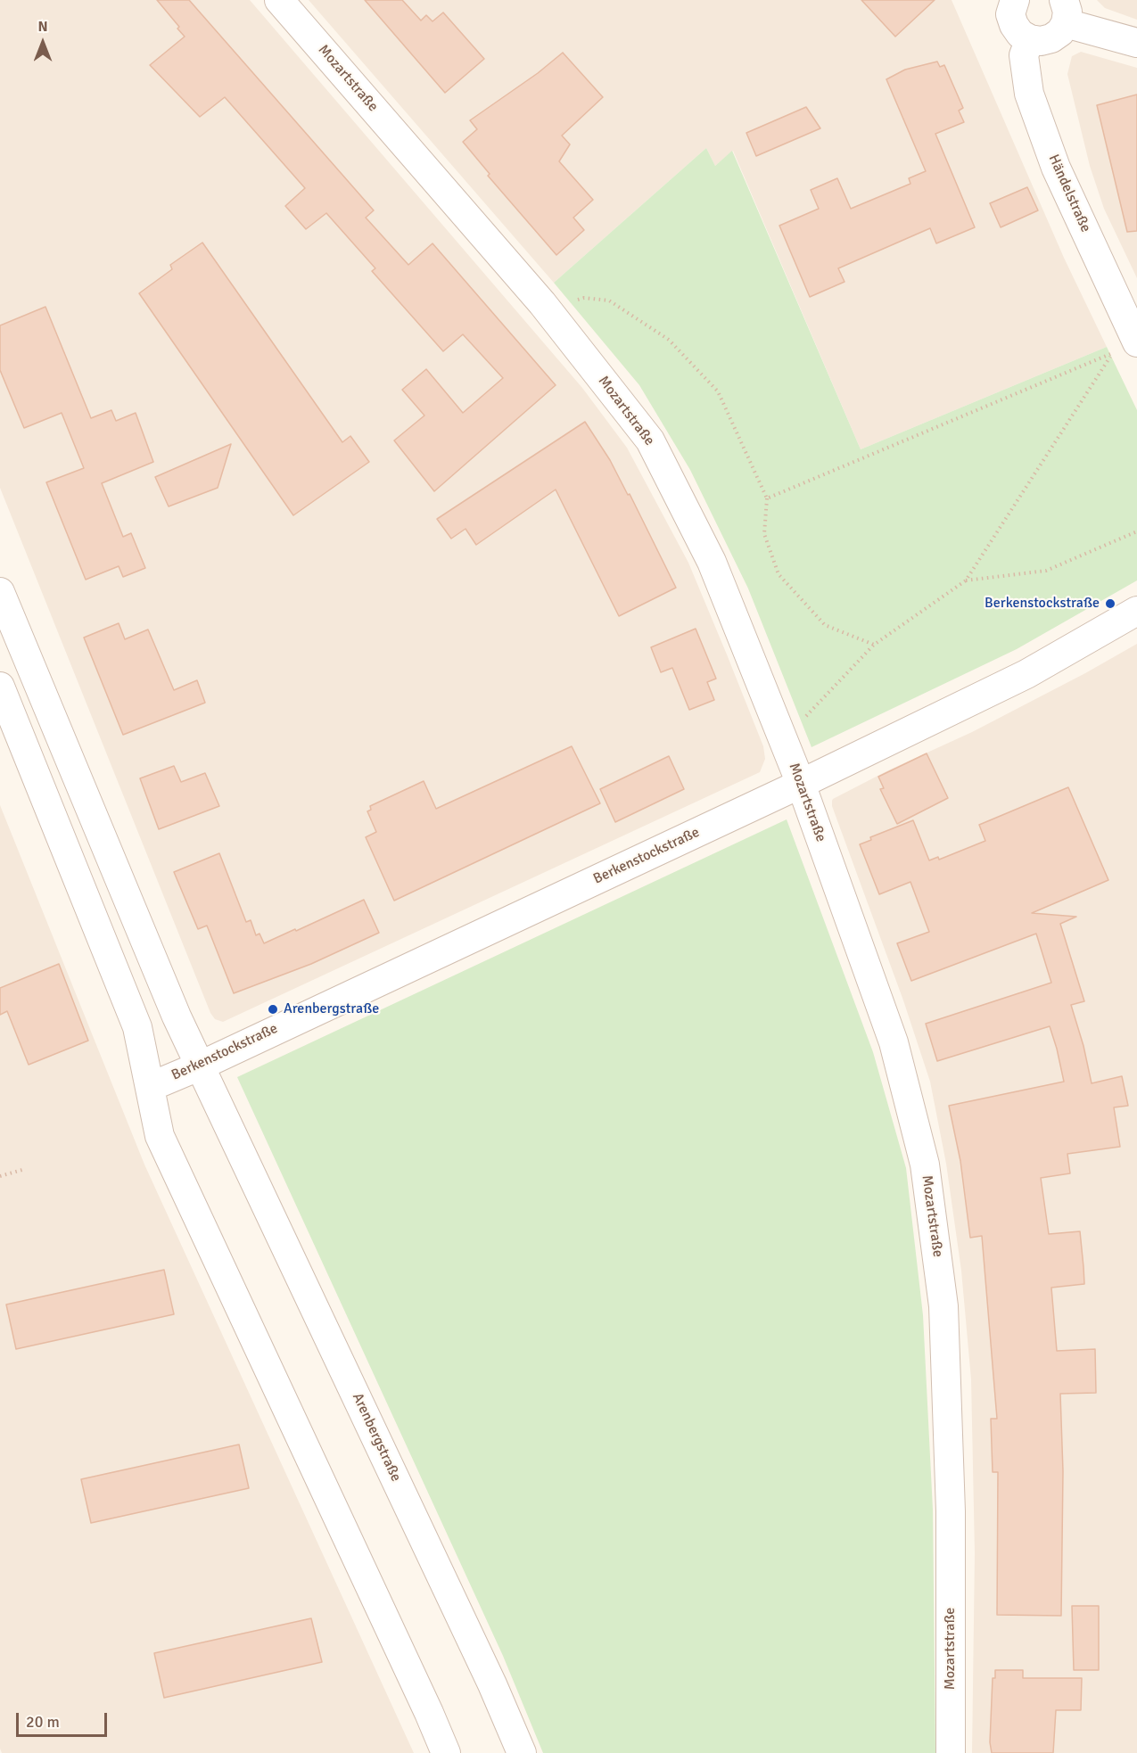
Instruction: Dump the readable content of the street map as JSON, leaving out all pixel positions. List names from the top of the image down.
{
  "streets": {
    "street": [
      "Mozartstraße",
      "Händelstraße",
      "Berkenstockstraße",
      "Arenbergstraße"
    ]
  },
  "crossings": [
    ["Mozartstraße", "Berkenstockstraße"],
    ["Berkenstockstraße", "Arenbergstraße"]
  ],
  "places": ["Berkenstockstraße", "Arenbergstraße"],
  "scale_bar": "20 m",
  "north": "top"
}
